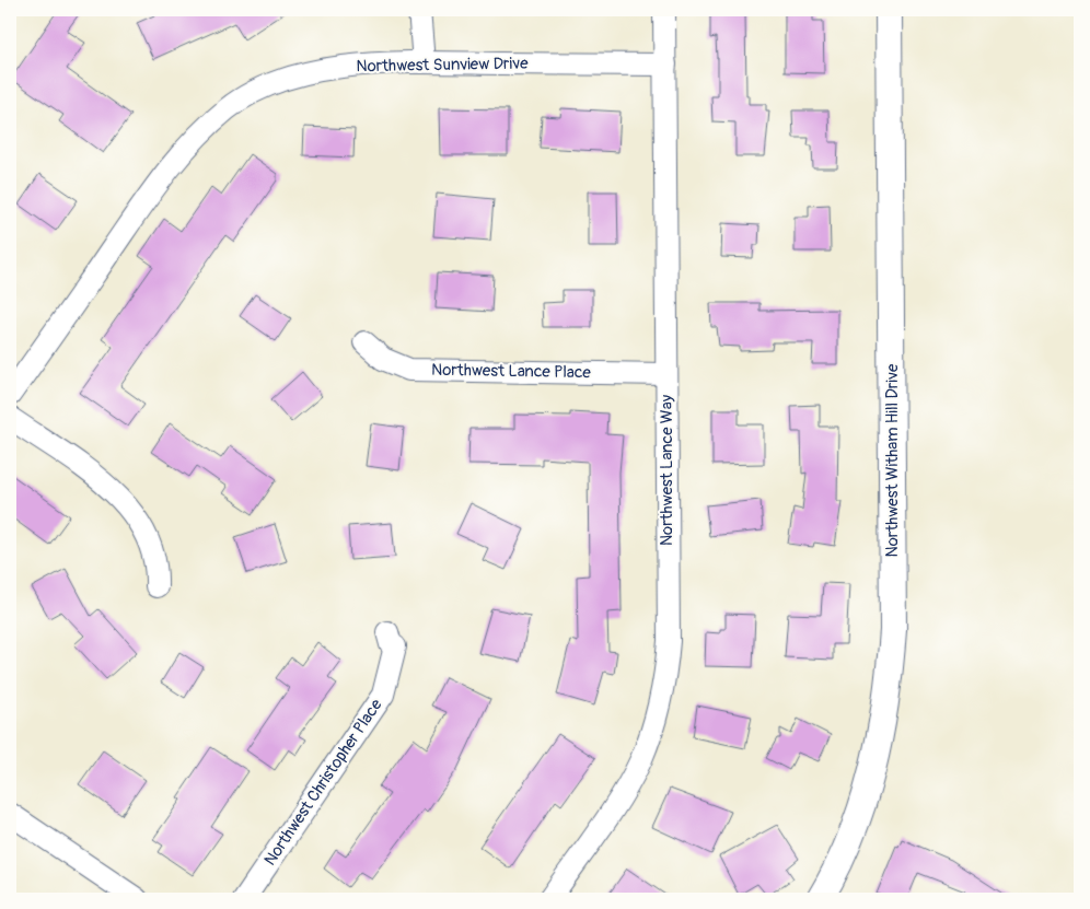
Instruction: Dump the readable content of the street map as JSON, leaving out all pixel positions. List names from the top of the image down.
{
  "streets": {
    "street": [
      "Northwest Sunview Drive",
      "Northwest Lance Place",
      "Northwest Witham Hill Drive",
      "Northwest Lance Way",
      "Northwest Christopher Place"
    ]
  },
  "crossings": [
    ["Northwest Sunview Drive", "Northwest Lance Way"],
    ["Northwest Lance Place", "Northwest Lance Way"]
  ]
}
